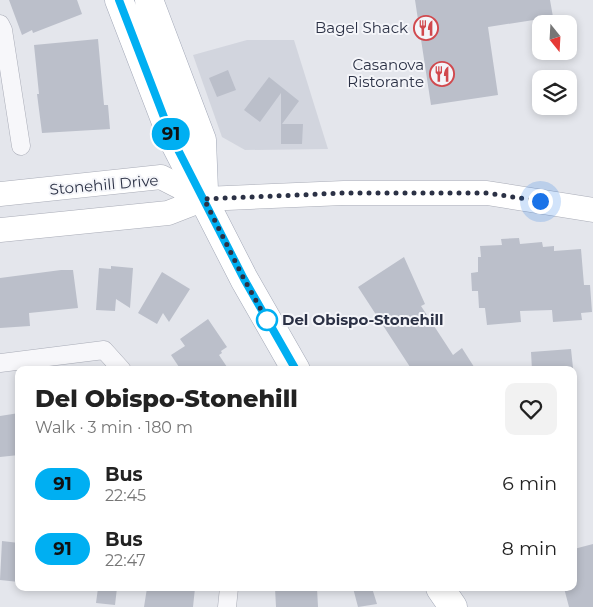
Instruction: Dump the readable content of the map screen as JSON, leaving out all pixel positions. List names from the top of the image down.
{
  "streets": {
    "main road": ["Stonehill Drive"]
  },
  "places": {
    "restaurant": ["Bagel Shack", "Casanova Ristorante"],
    "other": ["Del Obispo-Stonehill"]
  },
  "lines": ["bus line 91"],
  "north": "bottom",
  "page": {
    "on_map": "91",
    "heading": ["Del Obispo-Stonehill", "Walk · 3 min · 180 m"],
    "list": [
      {
        "mark": "91",
        "name": "Bus",
        "note": "22:45",
        "value": "6 min"
      },
      {
        "mark": "91",
        "name": "Bus",
        "note": "22:47",
        "value": "8 min"
      }
    ]
  }
}
